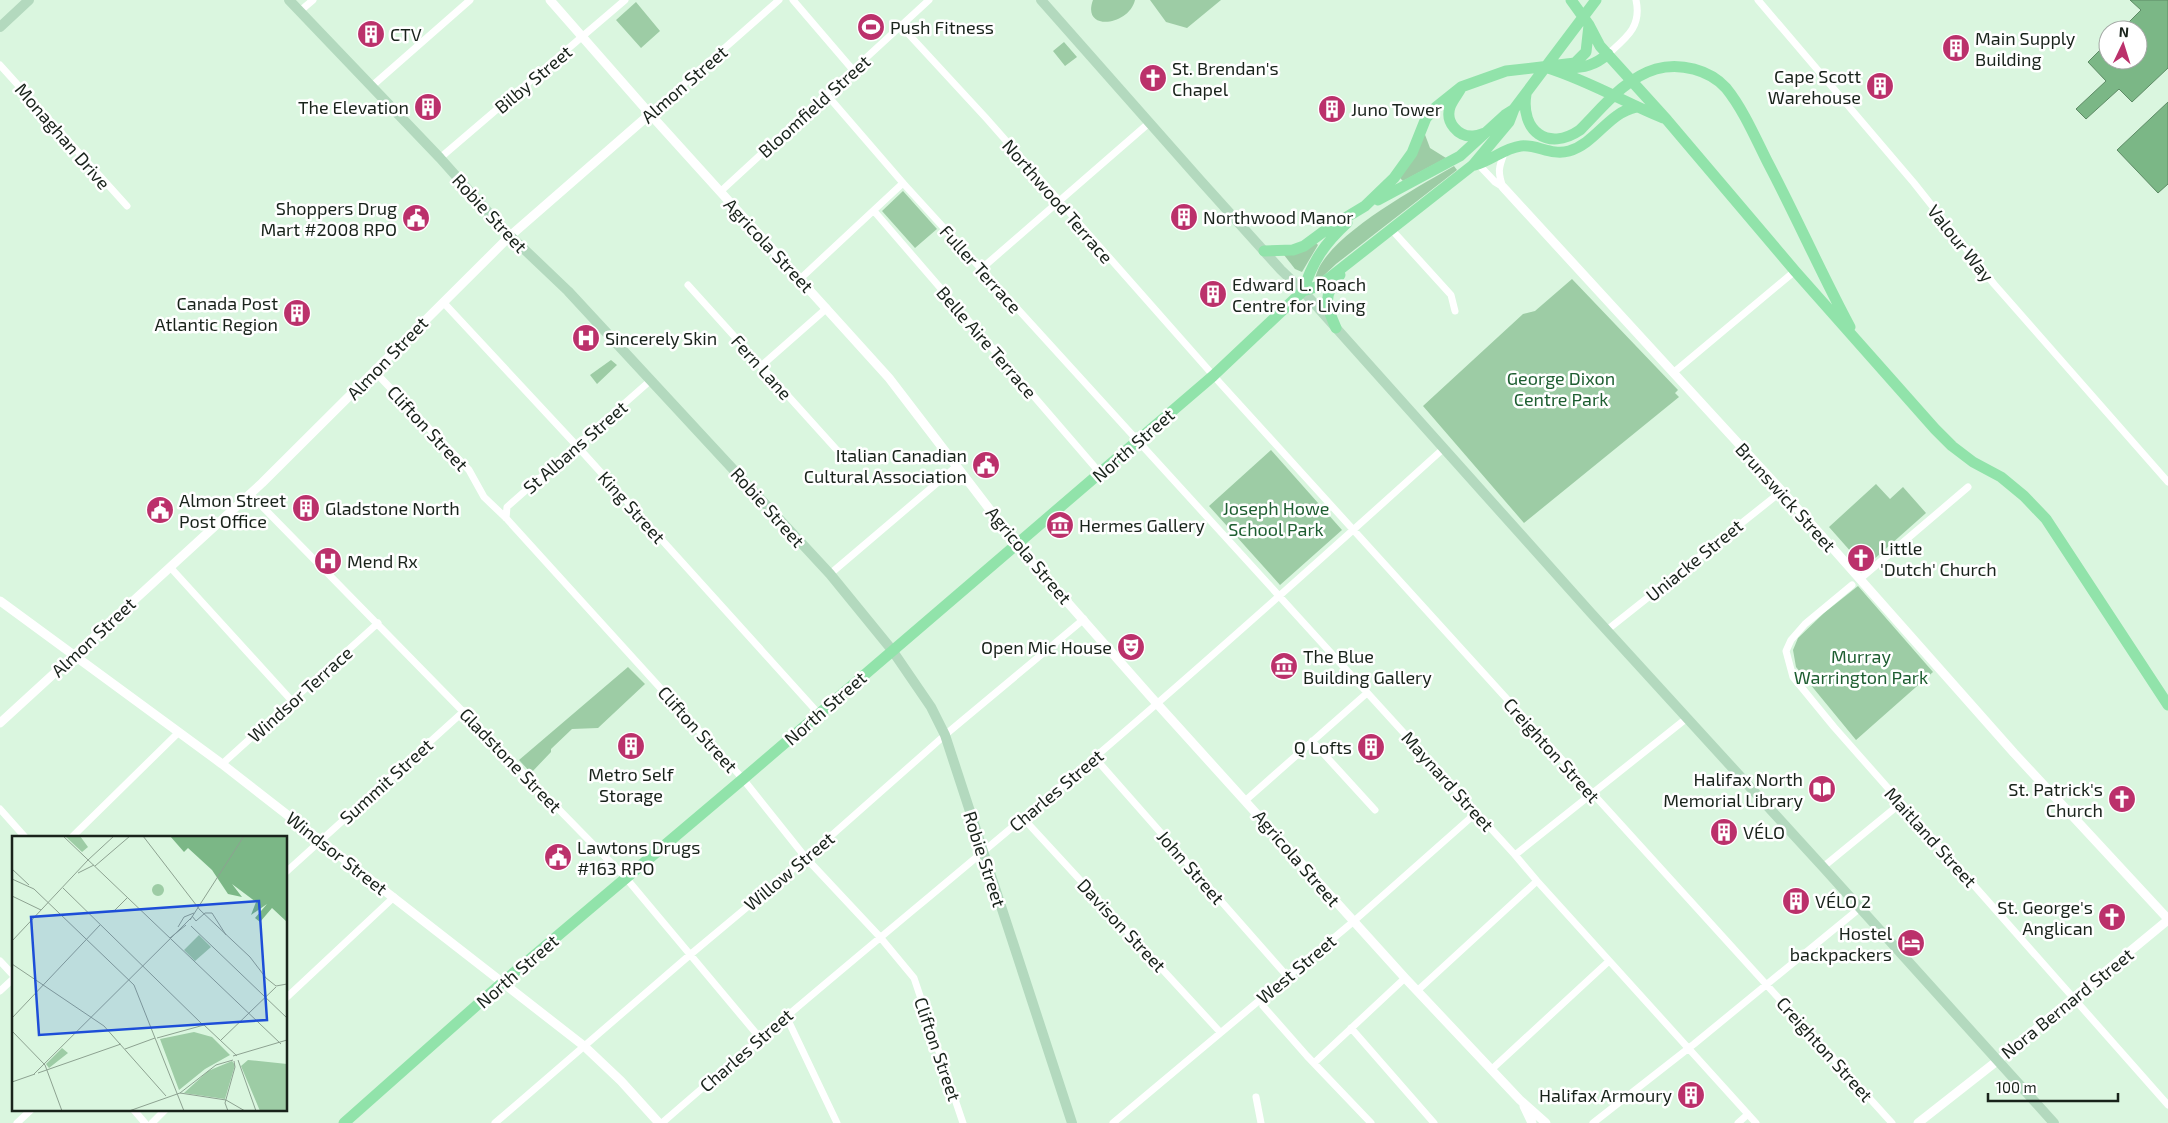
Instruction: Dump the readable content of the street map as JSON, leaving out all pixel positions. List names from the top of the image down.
{
  "streets": {
    "main road": ["Robie Street", "North Street"],
    "street": [
      "Bilby Street",
      "Almon Street",
      "Bloomfield Street",
      "Monaghan Drive",
      "Northwood Terrace",
      "Valour Way",
      "Agricola Street",
      "Fuller Terrace",
      "Belle Aire Terrace",
      "Fern Lane",
      "Clifton Street",
      "St Albans Street",
      "Brunswick Street",
      "King Street",
      "Uniacke Street",
      "Windsor Terrace",
      "Creighton Street",
      "Gladstone Street",
      "Summit Street",
      "Maynard Street",
      "Charles Street",
      "Maitland Street",
      "Windsor Street",
      "John Street",
      "Willow Street",
      "Davison Street",
      "West Street",
      "Nora Bernard Street"
    ]
  },
  "crossings": [
    ["Bilby Street", "Robie Street"],
    ["Bilby Street", "Agricola Street"],
    ["Almon Street", "Robie Street"],
    ["Almon Street", "Agricola Street"],
    ["Almon Street", "Clifton Street"],
    ["Almon Street", "King Street"],
    ["Almon Street", "Gladstone Street"],
    ["Almon Street", "Windsor Street"],
    ["Bloomfield Street", "Northwood Terrace"],
    ["Bloomfield Street", "Agricola Street"],
    ["Bloomfield Street", "Fuller Terrace"],
    ["Northwood Terrace", "North Street"],
    ["Northwood Terrace", "Creighton Street"],
    ["Robie Street", "North Street"],
    ["Robie Street", "St Albans Street"],
    ["Robie Street", "Charles Street"],
    ["Robie Street", "Willow Street"],
    ["Agricola Street", "North Street"],
    ["Agricola Street", "Charles Street"],
    ["Agricola Street", "Willow Street"],
    ["Agricola Street", "West Street"],
    ["Fuller Terrace", "North Street"],
    ["Fuller Terrace", "Maynard Street"],
    ["Belle Aire Terrace", "North Street"],
    ["Clifton Street", "North Street"],
    ["Clifton Street", "St Albans Street"],
    ["Clifton Street", "Charles Street"],
    ["Clifton Street", "Willow Street"],
    ["North Street", "Brunswick Street"],
    ["North Street", "King Street"],
    ["North Street", "Creighton Street"],
    ["North Street", "Gladstone Street"],
    ["North Street", "Maynard Street"],
    ["North Street", "Windsor Street"],
    ["St Albans Street", "King Street"],
    ["Brunswick Street", "Uniacke Street"],
    ["Brunswick Street", "Nora Bernard Street"],
    ["Windsor Terrace", "Gladstone Street"],
    ["Windsor Terrace", "Windsor Street"],
    ["Creighton Street", "Charles Street"],
    ["Gladstone Street", "Summit Street"],
    ["Gladstone Street", "Charles Street"],
    ["Gladstone Street", "Willow Street"],
    ["Summit Street", "Windsor Street"],
    ["Maynard Street", "Charles Street"],
    ["Maynard Street", "West Street"],
    ["Charles Street", "Windsor Street"],
    ["Charles Street", "John Street"],
    ["Charles Street", "Davison Street"],
    ["Maitland Street", "Nora Bernard Street"],
    ["Windsor Street", "Willow Street"],
    ["John Street", "West Street"],
    ["Davison Street", "West Street"]
  ],
  "parks": ["George Dixon Centre Park", "Joseph Howe School Park", "Murray Warrington Park"],
  "places": {
    "sports": ["Push Fitness"],
    "building": [
      "CTV",
      "Main Supply Building",
      "Cape Scott Warehouse",
      "The Elevation",
      "Juno Tower",
      "Northwood Manor",
      "Edward L. Roach Centre for Living",
      "Canada Post Atlantic Region",
      "Gladstone North",
      "Metro Self Storage",
      "Q Lofts",
      "VÉLO",
      "VÉLO 2",
      "Halifax Armoury"
    ],
    "church": [
      "St. Brendan's Chapel",
      "Little 'Dutch' Church",
      "St. Patrick's Church",
      "St. George's Anglican"
    ],
    "public building": [
      "Shoppers Drug Mart #2008 RPO",
      "Italian Canadian Cultural Association",
      "Almon Street Post Office",
      "Lawtons Drugs #163 RPO"
    ],
    "hospital": ["Sincerely Skin", "Mend Rx"],
    "museum": ["Hermes Gallery", "The Blue Building Gallery"],
    "theatre": ["Open Mic House"],
    "library": ["Halifax North Memorial Library"],
    "hotel": ["Hostel backpackers"]
  },
  "scale_bar": "100 m",
  "north": "top"
}
